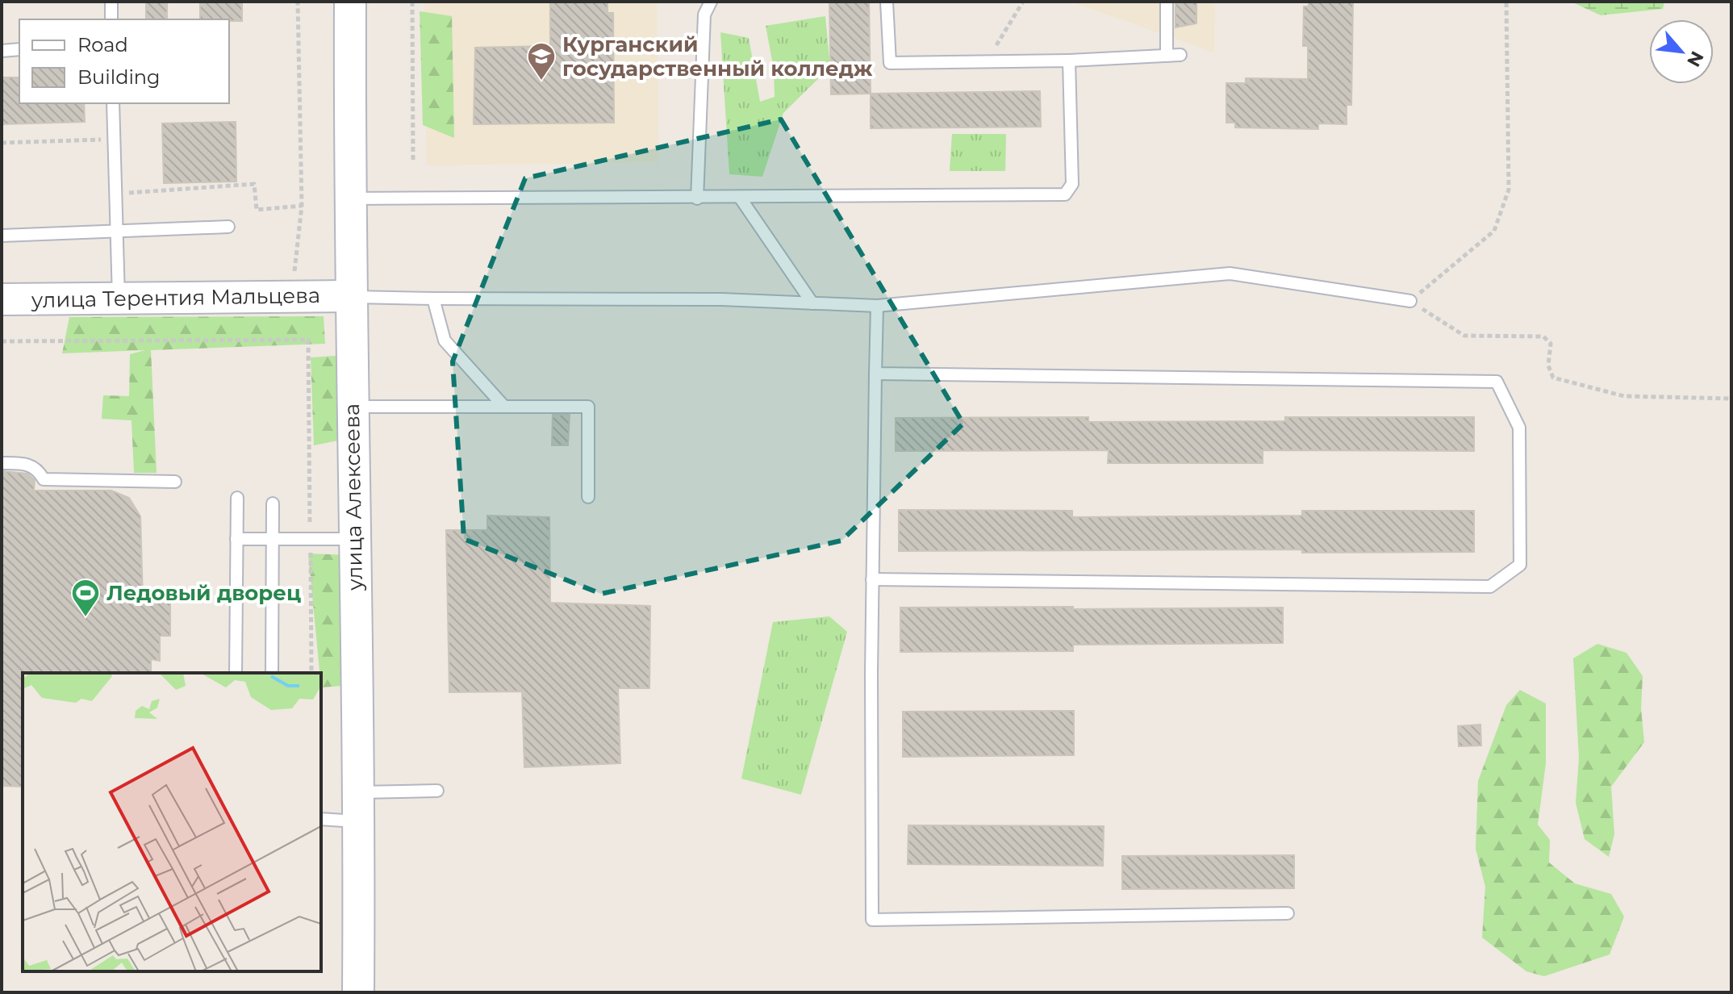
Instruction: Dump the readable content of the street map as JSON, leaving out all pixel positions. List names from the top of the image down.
{
  "streets": {
    "street": ["улица Терентия Мальцева", "улица Алексеева"]
  },
  "crossings": [
    ["улица Терентия Мальцева", "улица Алексеева"]
  ],
  "places": {
    "school or university": ["Курганский государственный колледж"],
    "sports": ["Ледовый дворец"]
  },
  "legend": ["Road", "Building"],
  "north": "bottom right"
}
